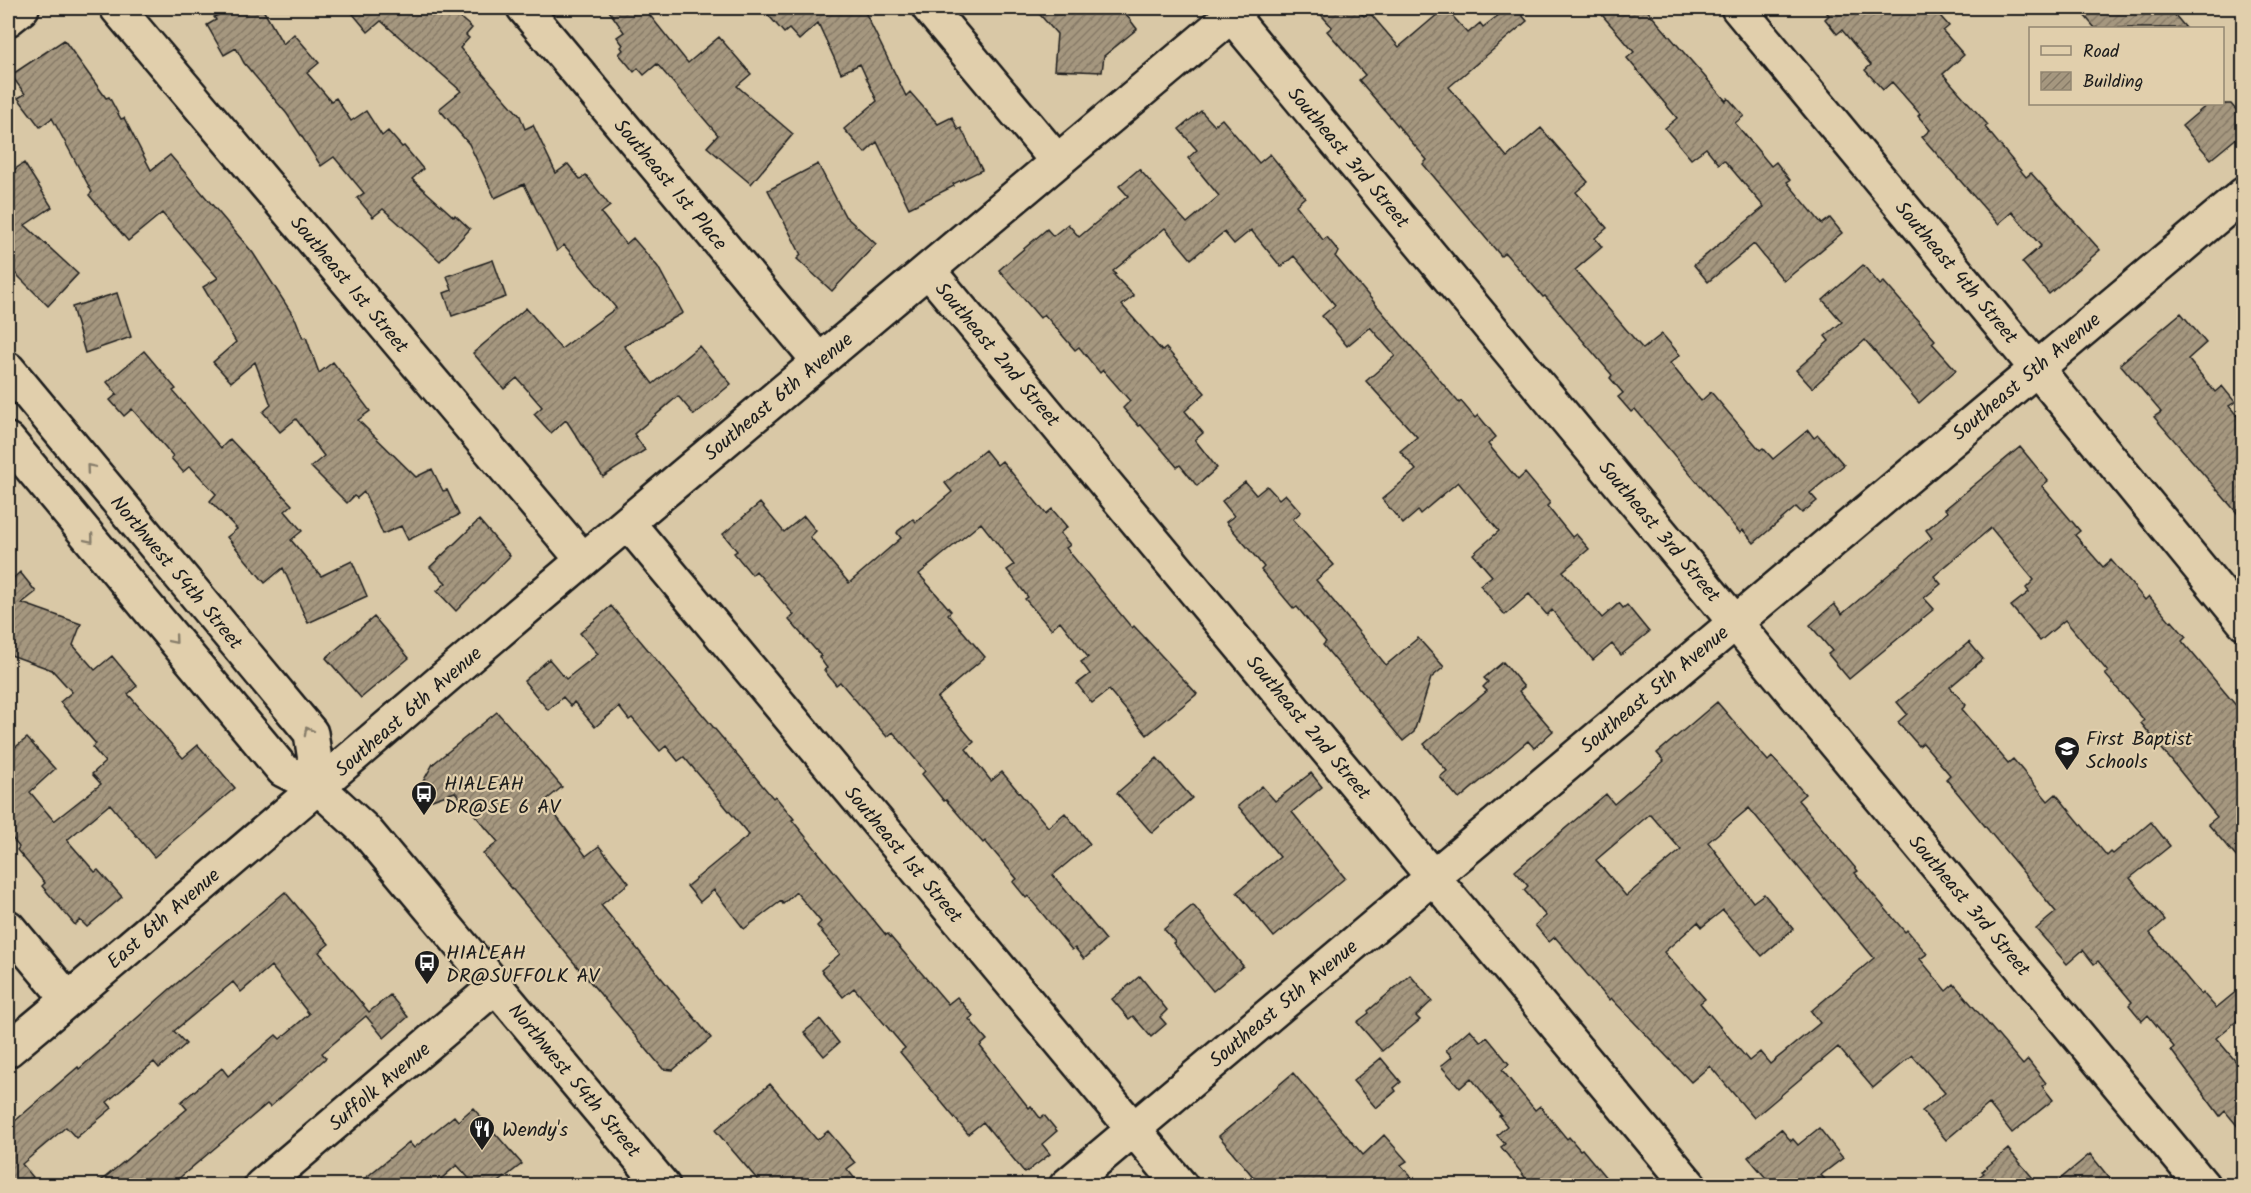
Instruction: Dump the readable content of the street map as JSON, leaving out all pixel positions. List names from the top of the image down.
{
  "streets": {
    "street": [
      "Southeast 3rd Street",
      "Southeast 1st Place",
      "Southeast 4th Street",
      "Southeast 1st Street",
      "Southeast 2nd Street",
      "Southeast 5th Avenue",
      "Southeast 6th Avenue",
      "Northwest 54th Street",
      "East 6th Avenue",
      "Suffolk Avenue"
    ]
  },
  "crossings": [
    ["Southeast 3rd Street", "Southeast 5th Avenue"],
    ["Southeast 3rd Street", "Southeast 6th Avenue"],
    ["Southeast 1st Place", "Southeast 6th Avenue"],
    ["Southeast 4th Street", "Southeast 5th Avenue"],
    ["Southeast 1st Street", "Southeast 5th Avenue"],
    ["Southeast 1st Street", "Southeast 6th Avenue"],
    ["Southeast 2nd Street", "Southeast 5th Avenue"],
    ["Southeast 2nd Street", "Southeast 6th Avenue"],
    ["Southeast 6th Avenue", "Northwest 54th Street"],
    ["Southeast 6th Avenue", "East 6th Avenue"],
    ["Northwest 54th Street", "East 6th Avenue"],
    ["Northwest 54th Street", "Suffolk Avenue"]
  ],
  "places": {
    "school or university": ["First Baptist Schools"],
    "bus stop": ["HIALEAH DR@SE 6 AV", "HIALEAH DR@SUFFOLK AV"],
    "restaurant": ["Wendy's"]
  },
  "legend": ["Road", "Building"]
}
